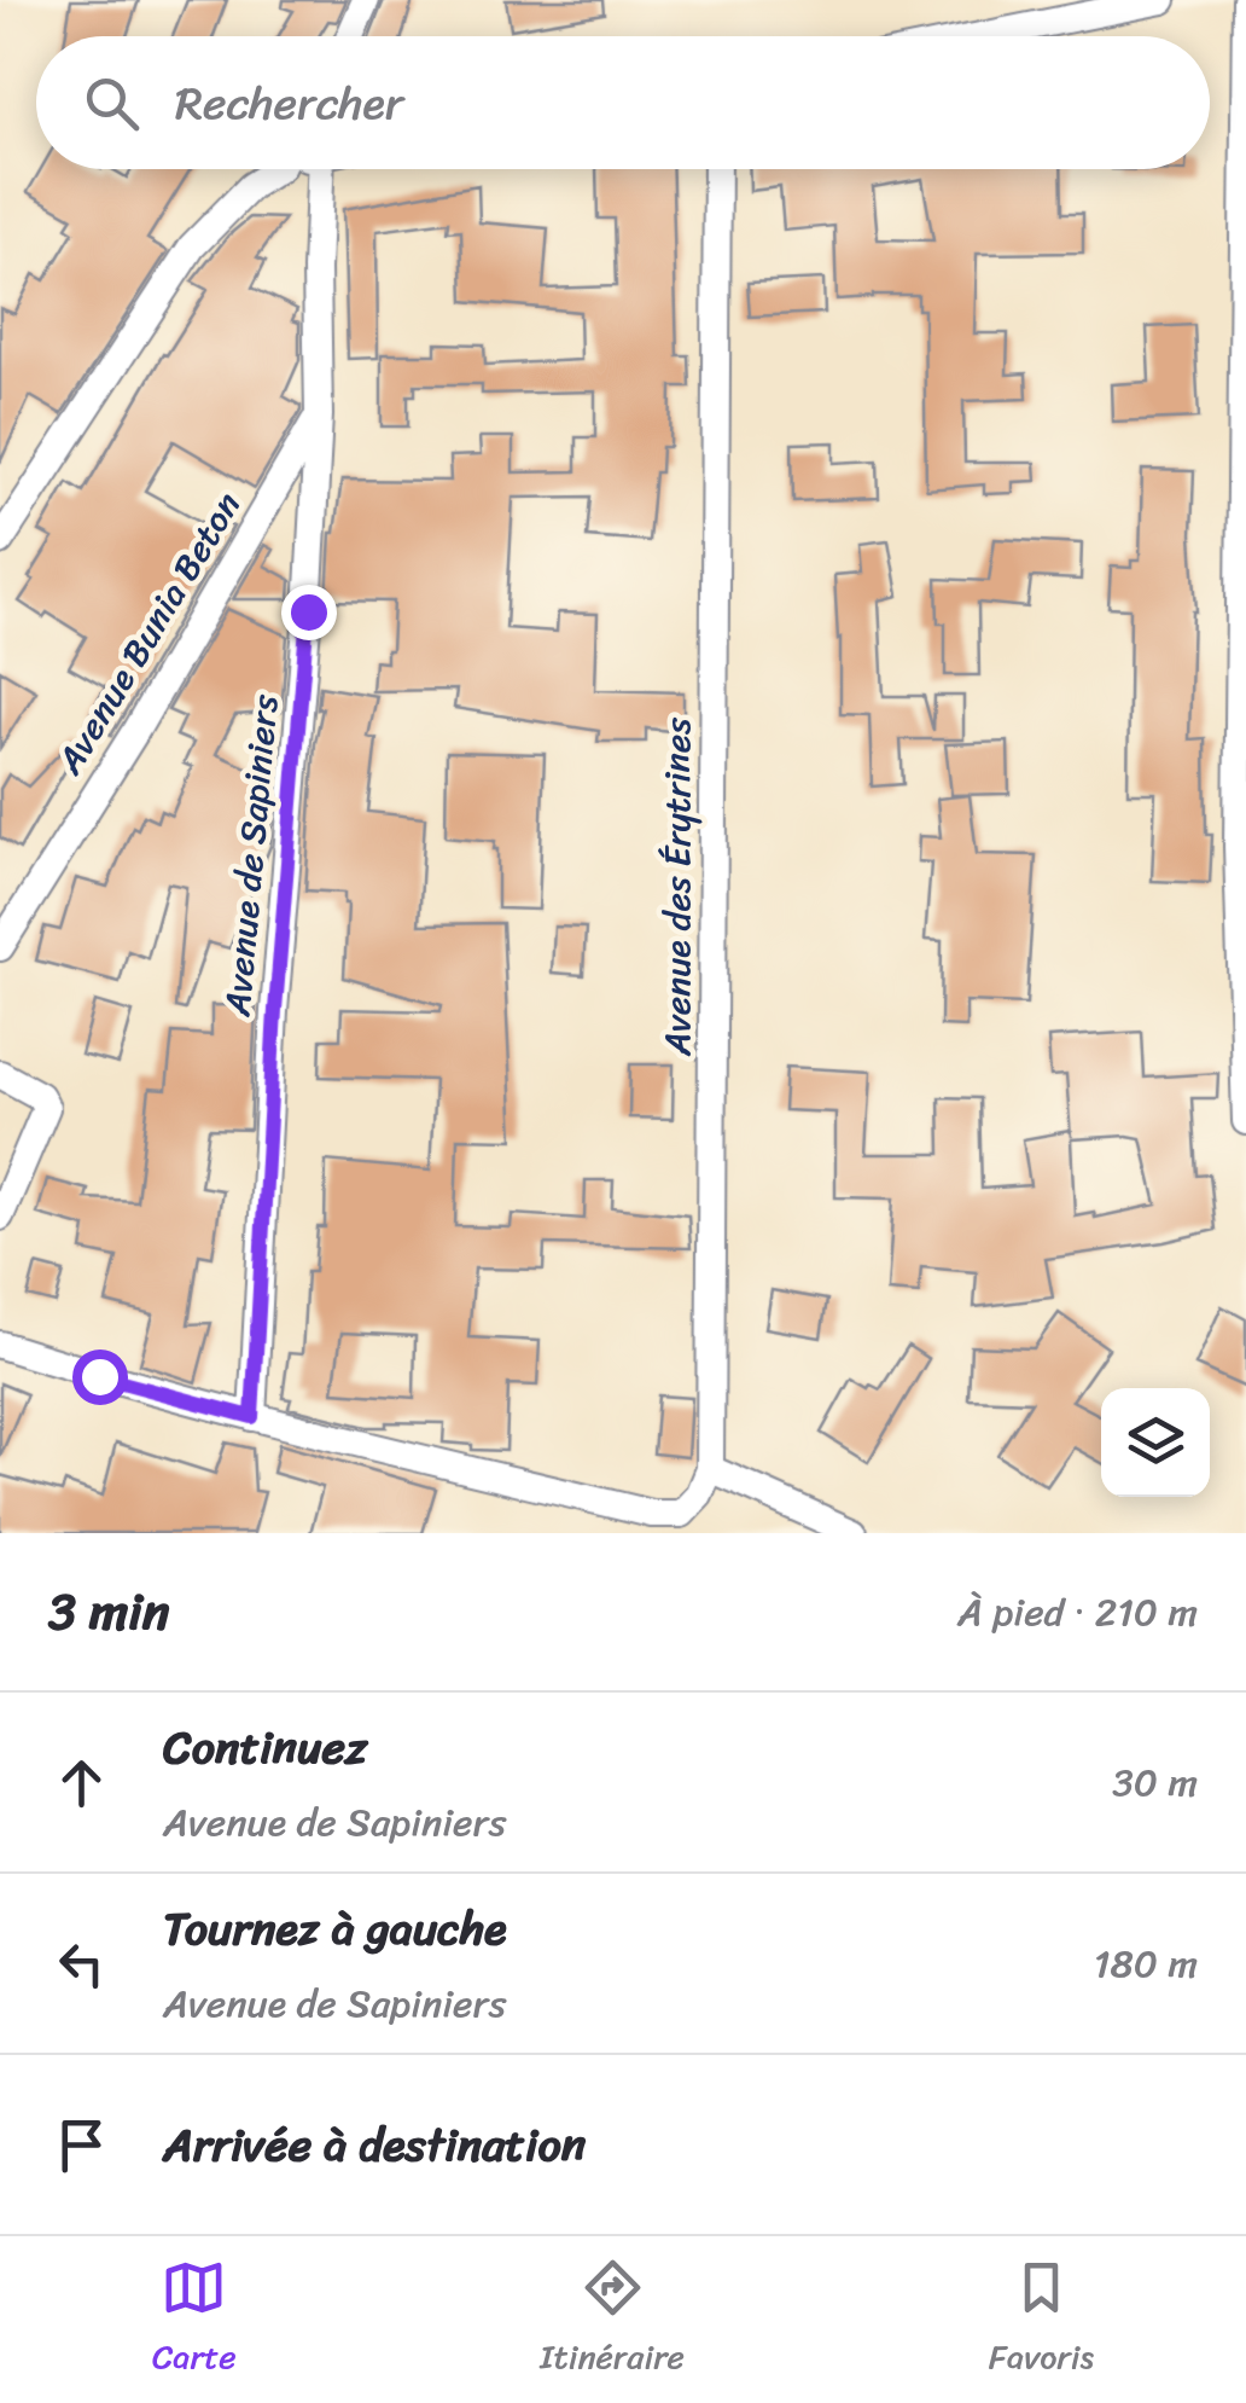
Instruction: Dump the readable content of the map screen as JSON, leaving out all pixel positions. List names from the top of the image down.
{
  "streets": {
    "street": ["Avenue Bunia Beton", "Avenue de Sapiniers", "Avenue des Érytrines"]
  },
  "crossings": [
    ["Avenue Bunia Beton", "Avenue de Sapiniers"]
  ],
  "page": {
    "search": "Rechercher",
    "heading": ["3 min", "À pied · 210 m"],
    "list": [
      ["Continuez", "Avenue de Sapiniers", "30 m"],
      ["Tournez à gauche", "Avenue de Sapiniers", "180 m"],
      "Arrivée à destination"
    ],
    "nav": ["Carte", "Itinéraire", "Favoris"]
  }
}
